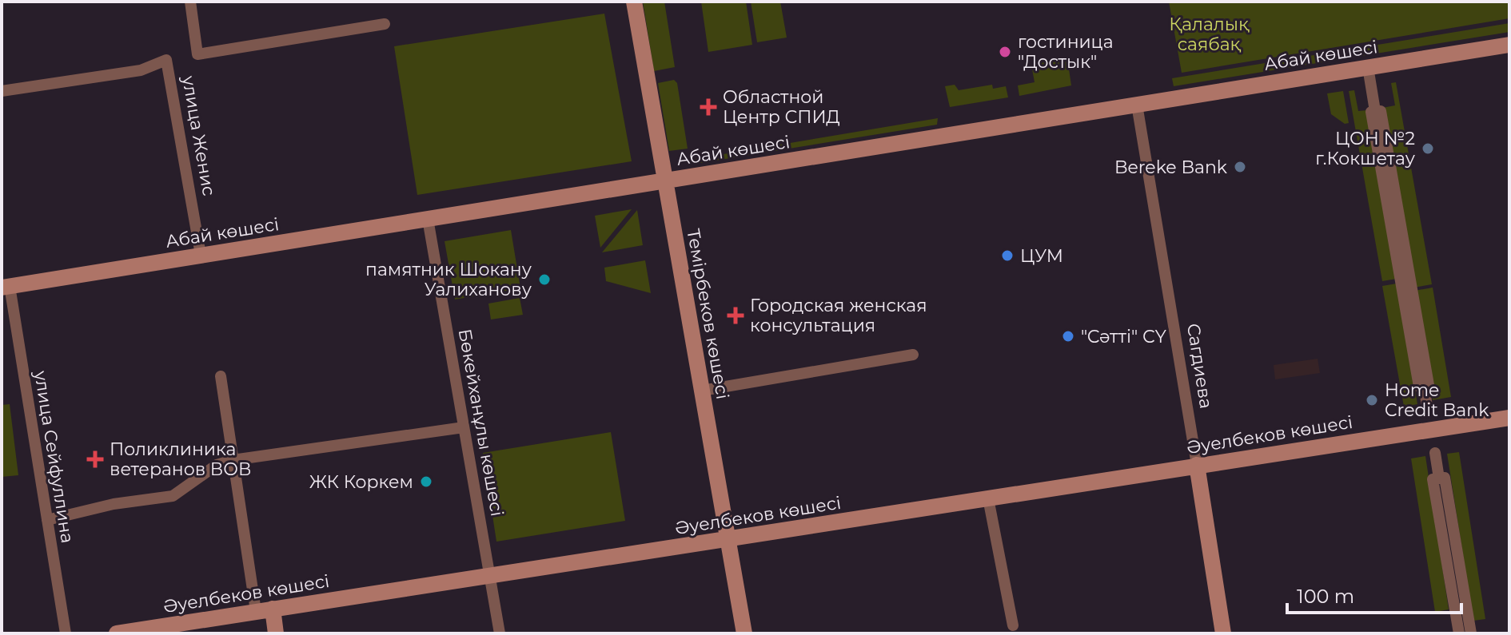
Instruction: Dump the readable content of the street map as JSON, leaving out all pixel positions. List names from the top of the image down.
{
  "streets": {
    "street": [
      "Абай көшесі",
      "улица Женис",
      "Темірбеков көшесі",
      "Сагдиева",
      "Бөкейханұлы көшесі",
      "Әуелбеков көшесі",
      "улица Сейфуллина"
    ]
  },
  "crossings": [
    ["Абай көшесі", "улица Женис"],
    ["Абай көшесі", "Темірбеков көшесі"],
    ["Абай көшесі", "Сагдиева"],
    ["Абай көшесі", "Бөкейханұлы көшесі"],
    ["Абай көшесі", "улица Сейфуллина"],
    ["Темірбеков көшесі", "Әуелбеков көшесі"],
    ["Сагдиева", "Әуелбеков көшесі"],
    ["Бөкейханұлы көшесі", "Әуелбеков көшесі"]
  ],
  "parks": ["Қалалық саябақ"],
  "places": {
    "other": [
      "гостиница \"Достык\"",
      "ЦОН №2 г.Кокшетау",
      "Bereke Bank",
      "ЦУМ",
      "памятник Шокану Уалиханову",
      "\"Сәтті\" СY",
      "Home Credit Bank",
      "ЖК Коркем"
    ],
    "health": ["Областной Центр СПИД", "Городская женская консультация", "Поликлиника ветеранов ВОВ"]
  },
  "scale_bar": "100 m"
}
